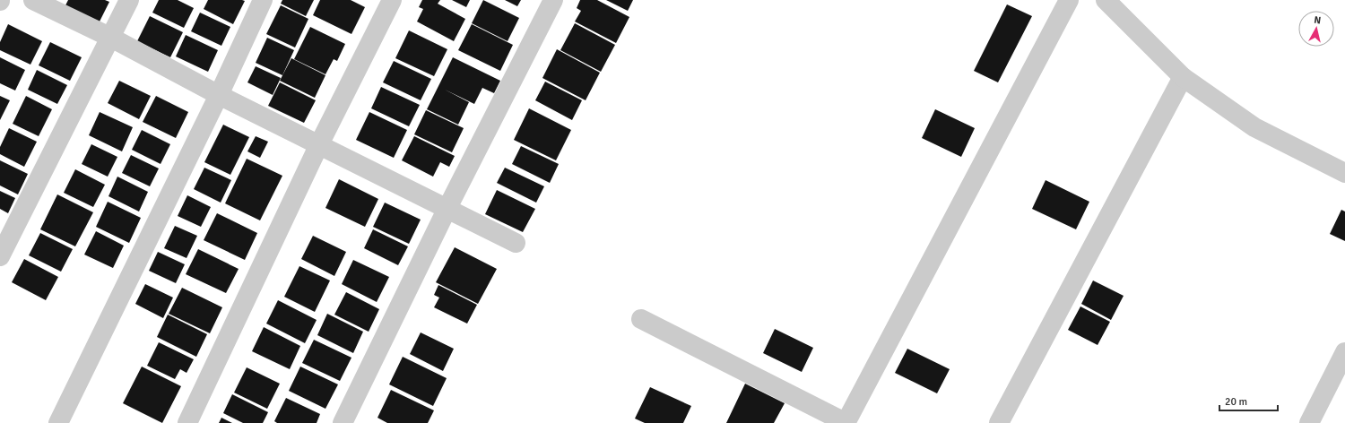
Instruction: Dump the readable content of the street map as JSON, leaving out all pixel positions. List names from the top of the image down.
{
  "scale_bar": "20 m",
  "north": "top"
}
